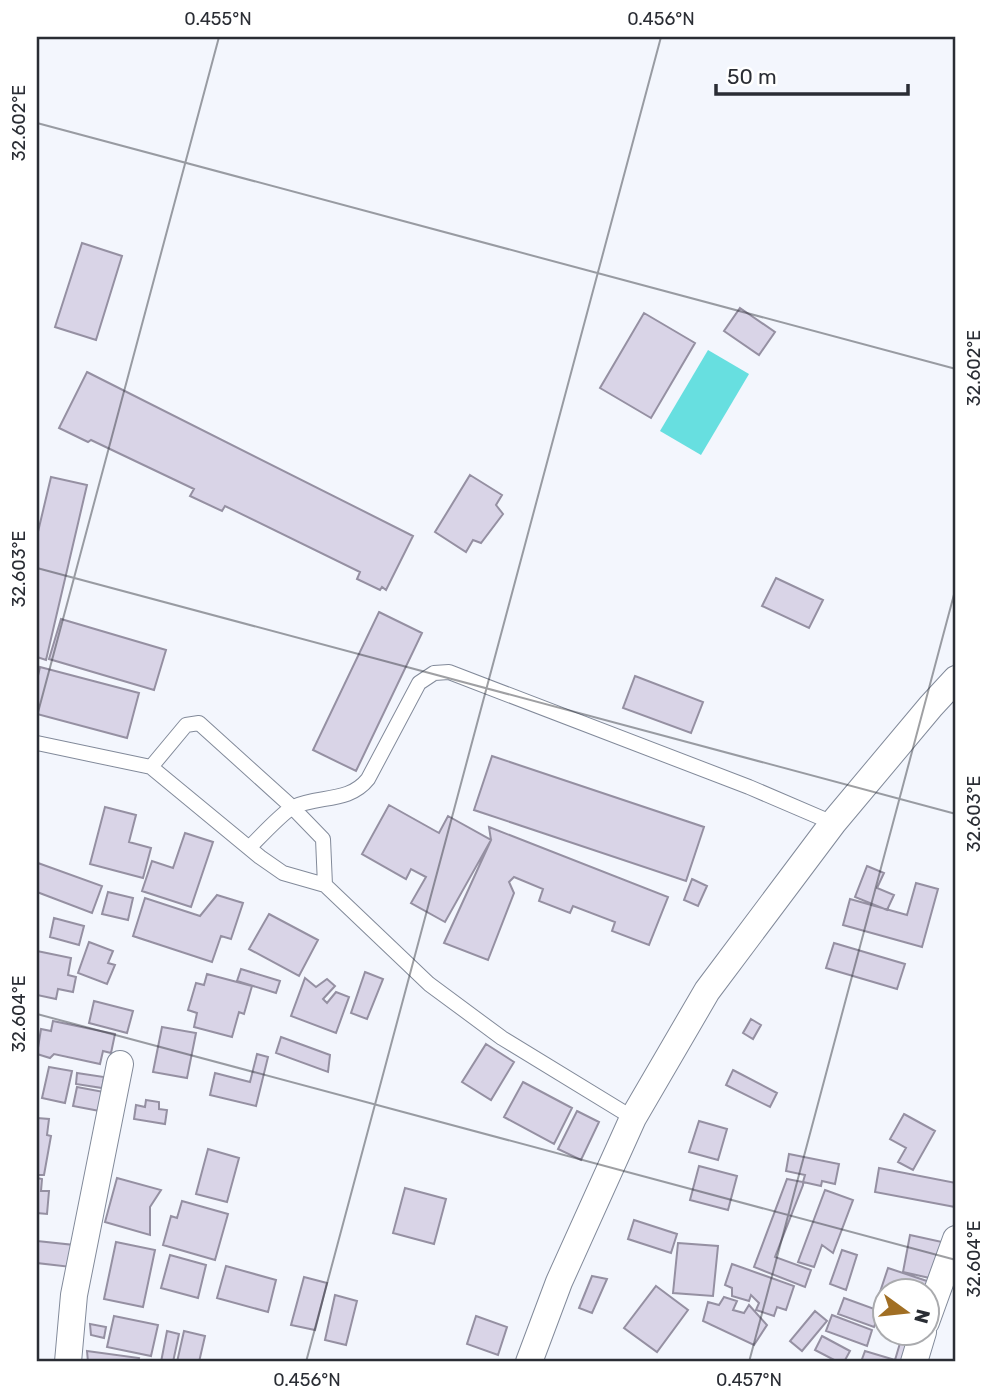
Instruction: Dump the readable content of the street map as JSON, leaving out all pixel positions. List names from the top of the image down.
{
  "scale_bar": "50 m",
  "north": "right",
  "coordinates": [
    "0.455°N",
    "0.456°N",
    "32.602°E",
    "32.603°E",
    "32.604°E",
    "0.457°N"
  ]
}
